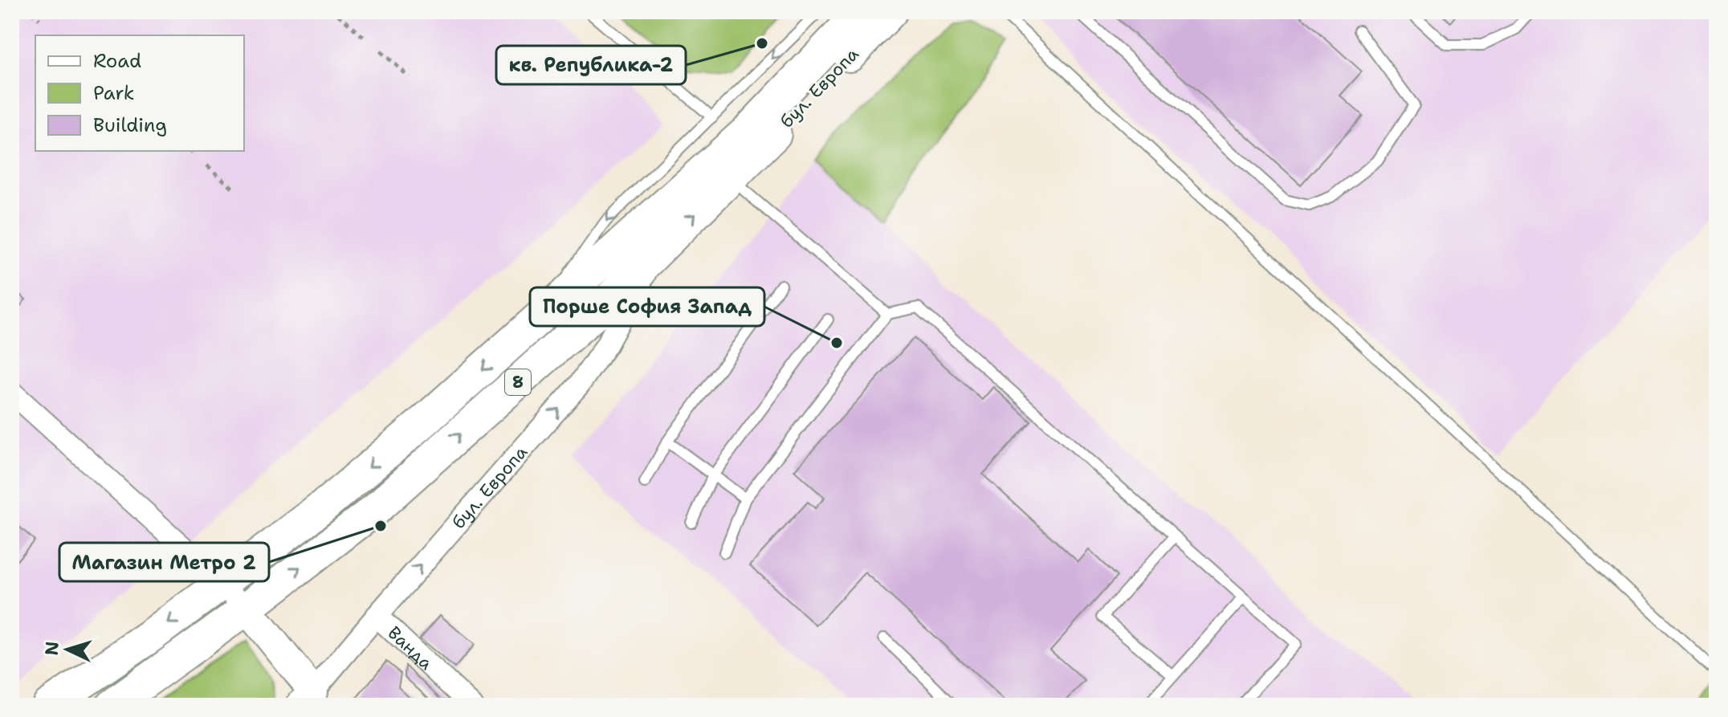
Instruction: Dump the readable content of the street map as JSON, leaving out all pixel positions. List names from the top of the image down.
{
  "streets": {
    "main road": ["бул. Европа", "8"],
    "street": ["Ванда"]
  },
  "crossings": [
    ["бул. Европа", "8"],
    ["бул. Европа", "Ванда"]
  ],
  "places": ["кв. Република-2", "Порше София Запад", "Магазин Метро 2"],
  "legend": ["Road", "Park", "Building"],
  "north": "left"
}
